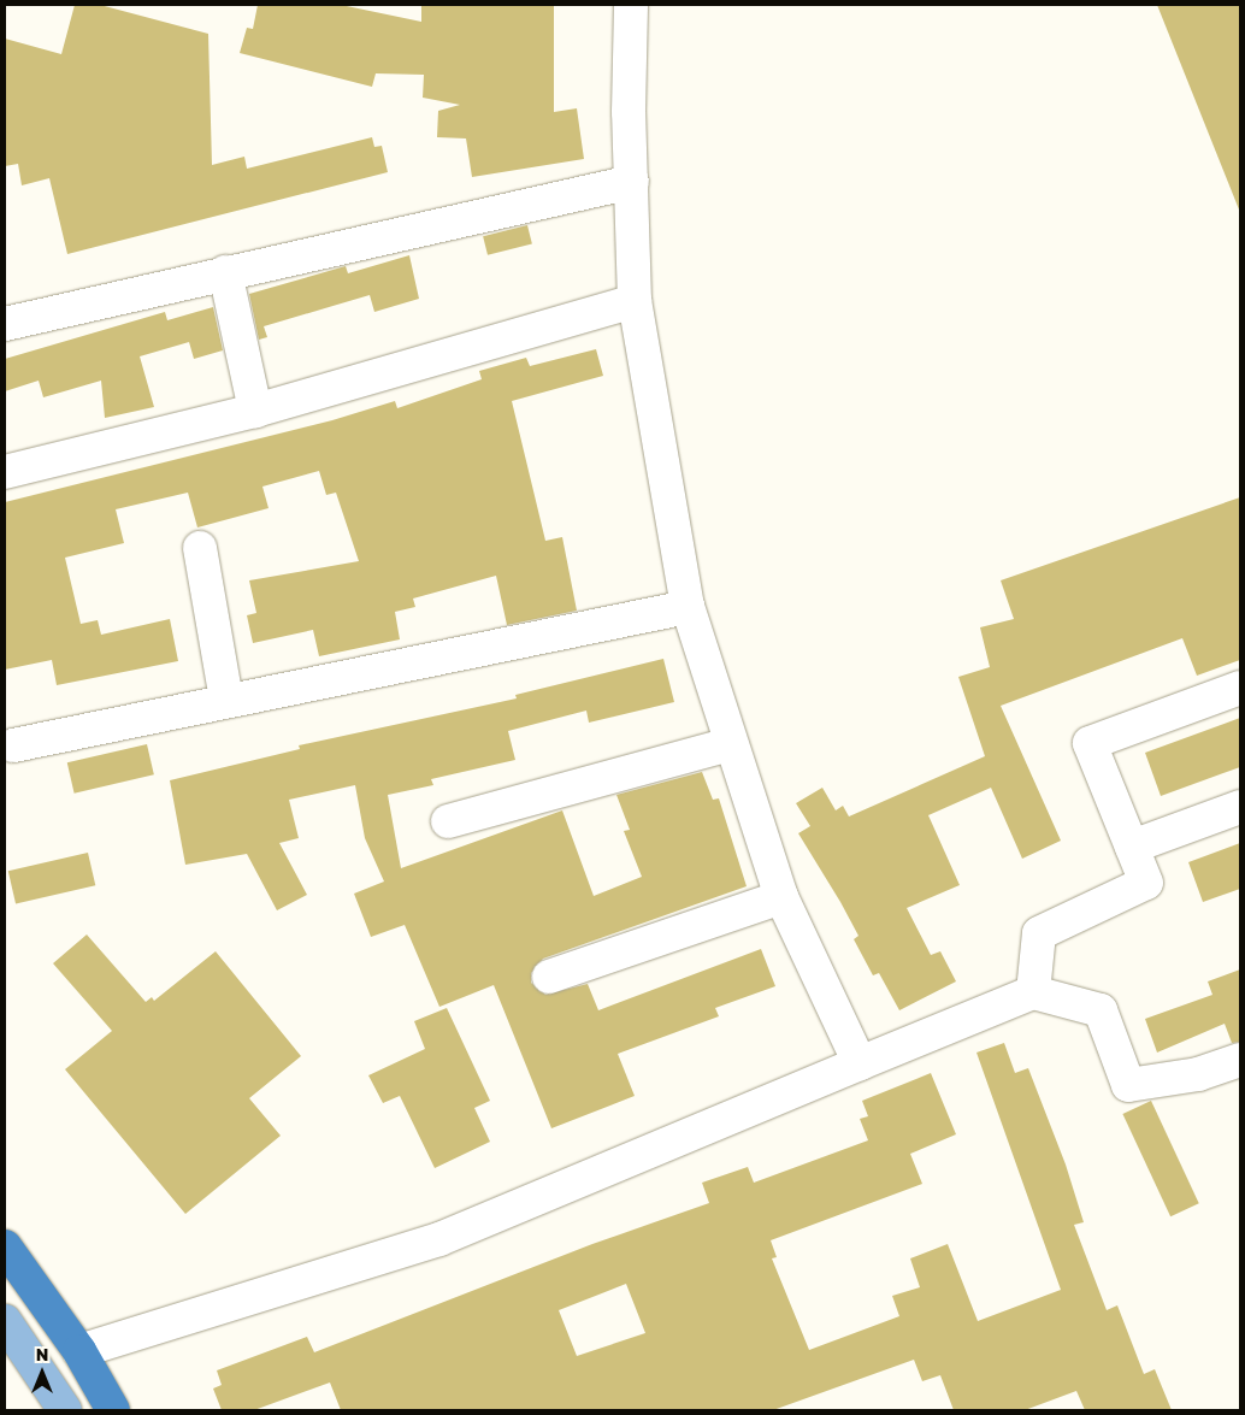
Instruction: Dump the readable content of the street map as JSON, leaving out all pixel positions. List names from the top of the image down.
{
  "north": "top"
}
